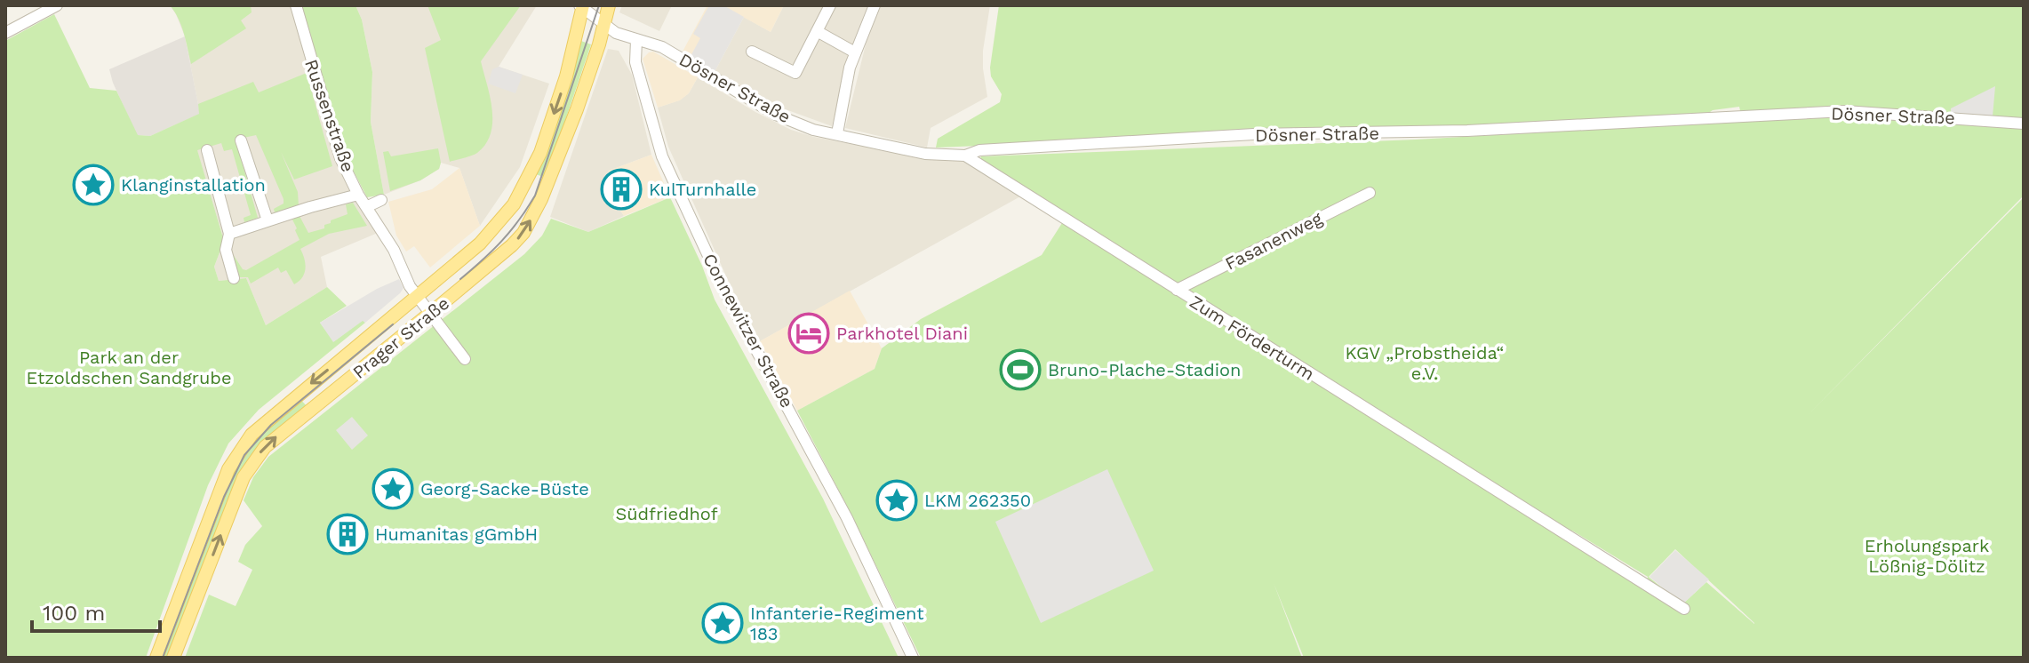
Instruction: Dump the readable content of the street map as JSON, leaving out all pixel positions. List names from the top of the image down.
{
  "streets": {
    "main road": ["Prager Straße"],
    "street": [
      "Dösner Straße",
      "Russenstraße",
      "Fasanenweg",
      "Connewitzer Straße",
      "Zum Förderturm"
    ]
  },
  "crossings": [
    ["Dösner Straße", "Connewitzer Straße"],
    ["Dösner Straße", "Zum Förderturm"],
    ["Russenstraße", "Prager Straße"],
    ["Fasanenweg", "Zum Förderturm"]
  ],
  "parks": [
    "KGV „Probstheida“ e.V.",
    "Park an der Etzoldschen Sandgrube",
    "Südfriedhof",
    "Erholungspark Lößnig-Dölitz"
  ],
  "places": {
    "place": [
      "Klanginstallation",
      "Georg-Sacke-Büste",
      "LKM 262350",
      "Infanterie-Regiment 183"
    ],
    "building": ["KulTurnhalle", "Humanitas gGmbH"],
    "hotel": ["Parkhotel Diani"],
    "sports": ["Bruno-Plache-Stadion"]
  },
  "scale_bar": "100 m"
}
